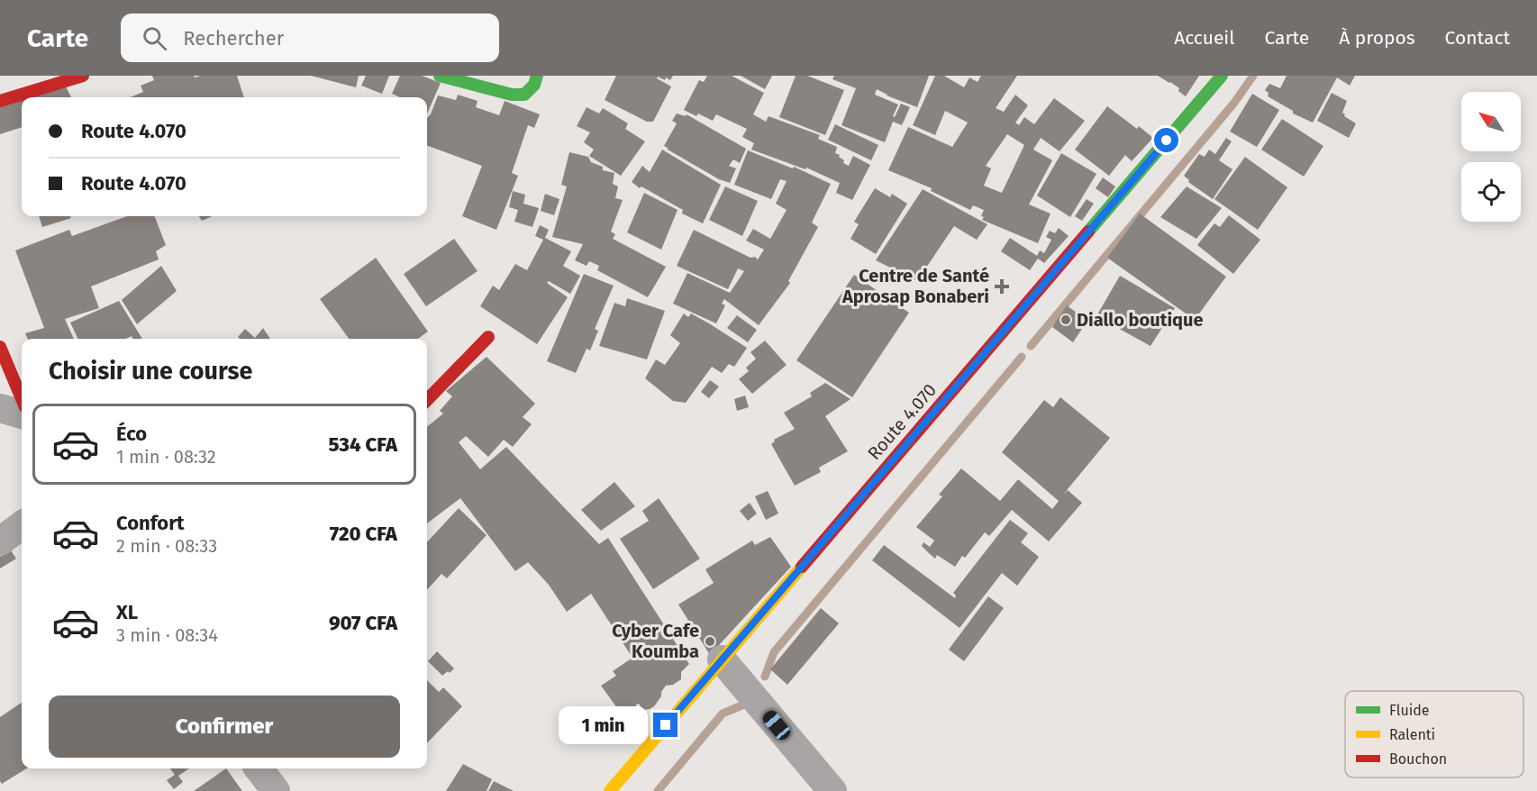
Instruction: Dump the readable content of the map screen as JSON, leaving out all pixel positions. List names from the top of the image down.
{
  "streets": {
    "street": ["Route 4.070"]
  },
  "places": {
    "health": ["Centre de Santé Aprosap Bonaberi"],
    "other": ["Diallo boutique", "Cyber Cafe Koumba"]
  },
  "legend": ["Fluide", "Ralenti", "Bouchon"],
  "north": "top left",
  "page": {
    "header": "Carte",
    "search": "Rechercher",
    "nav": [
      "Accueil",
      "Carte",
      "À propos",
      "Contact"
    ],
    "banner": ["Route 4.070", "Route 4.070"],
    "heading": "Choisir une course",
    "list": [
      {
        "name": "Éco",
        "note": "1 min · 08:32",
        "value": "534 CFA"
      },
      {
        "name": "Confort",
        "note": "2 min · 08:33",
        "value": "720 CFA"
      },
      {
        "name": "XL",
        "note": "3 min · 08:34",
        "value": "907 CFA"
      }
    ],
    "buttons": "Confirmer",
    "bubble": "1 min"
  }
}
